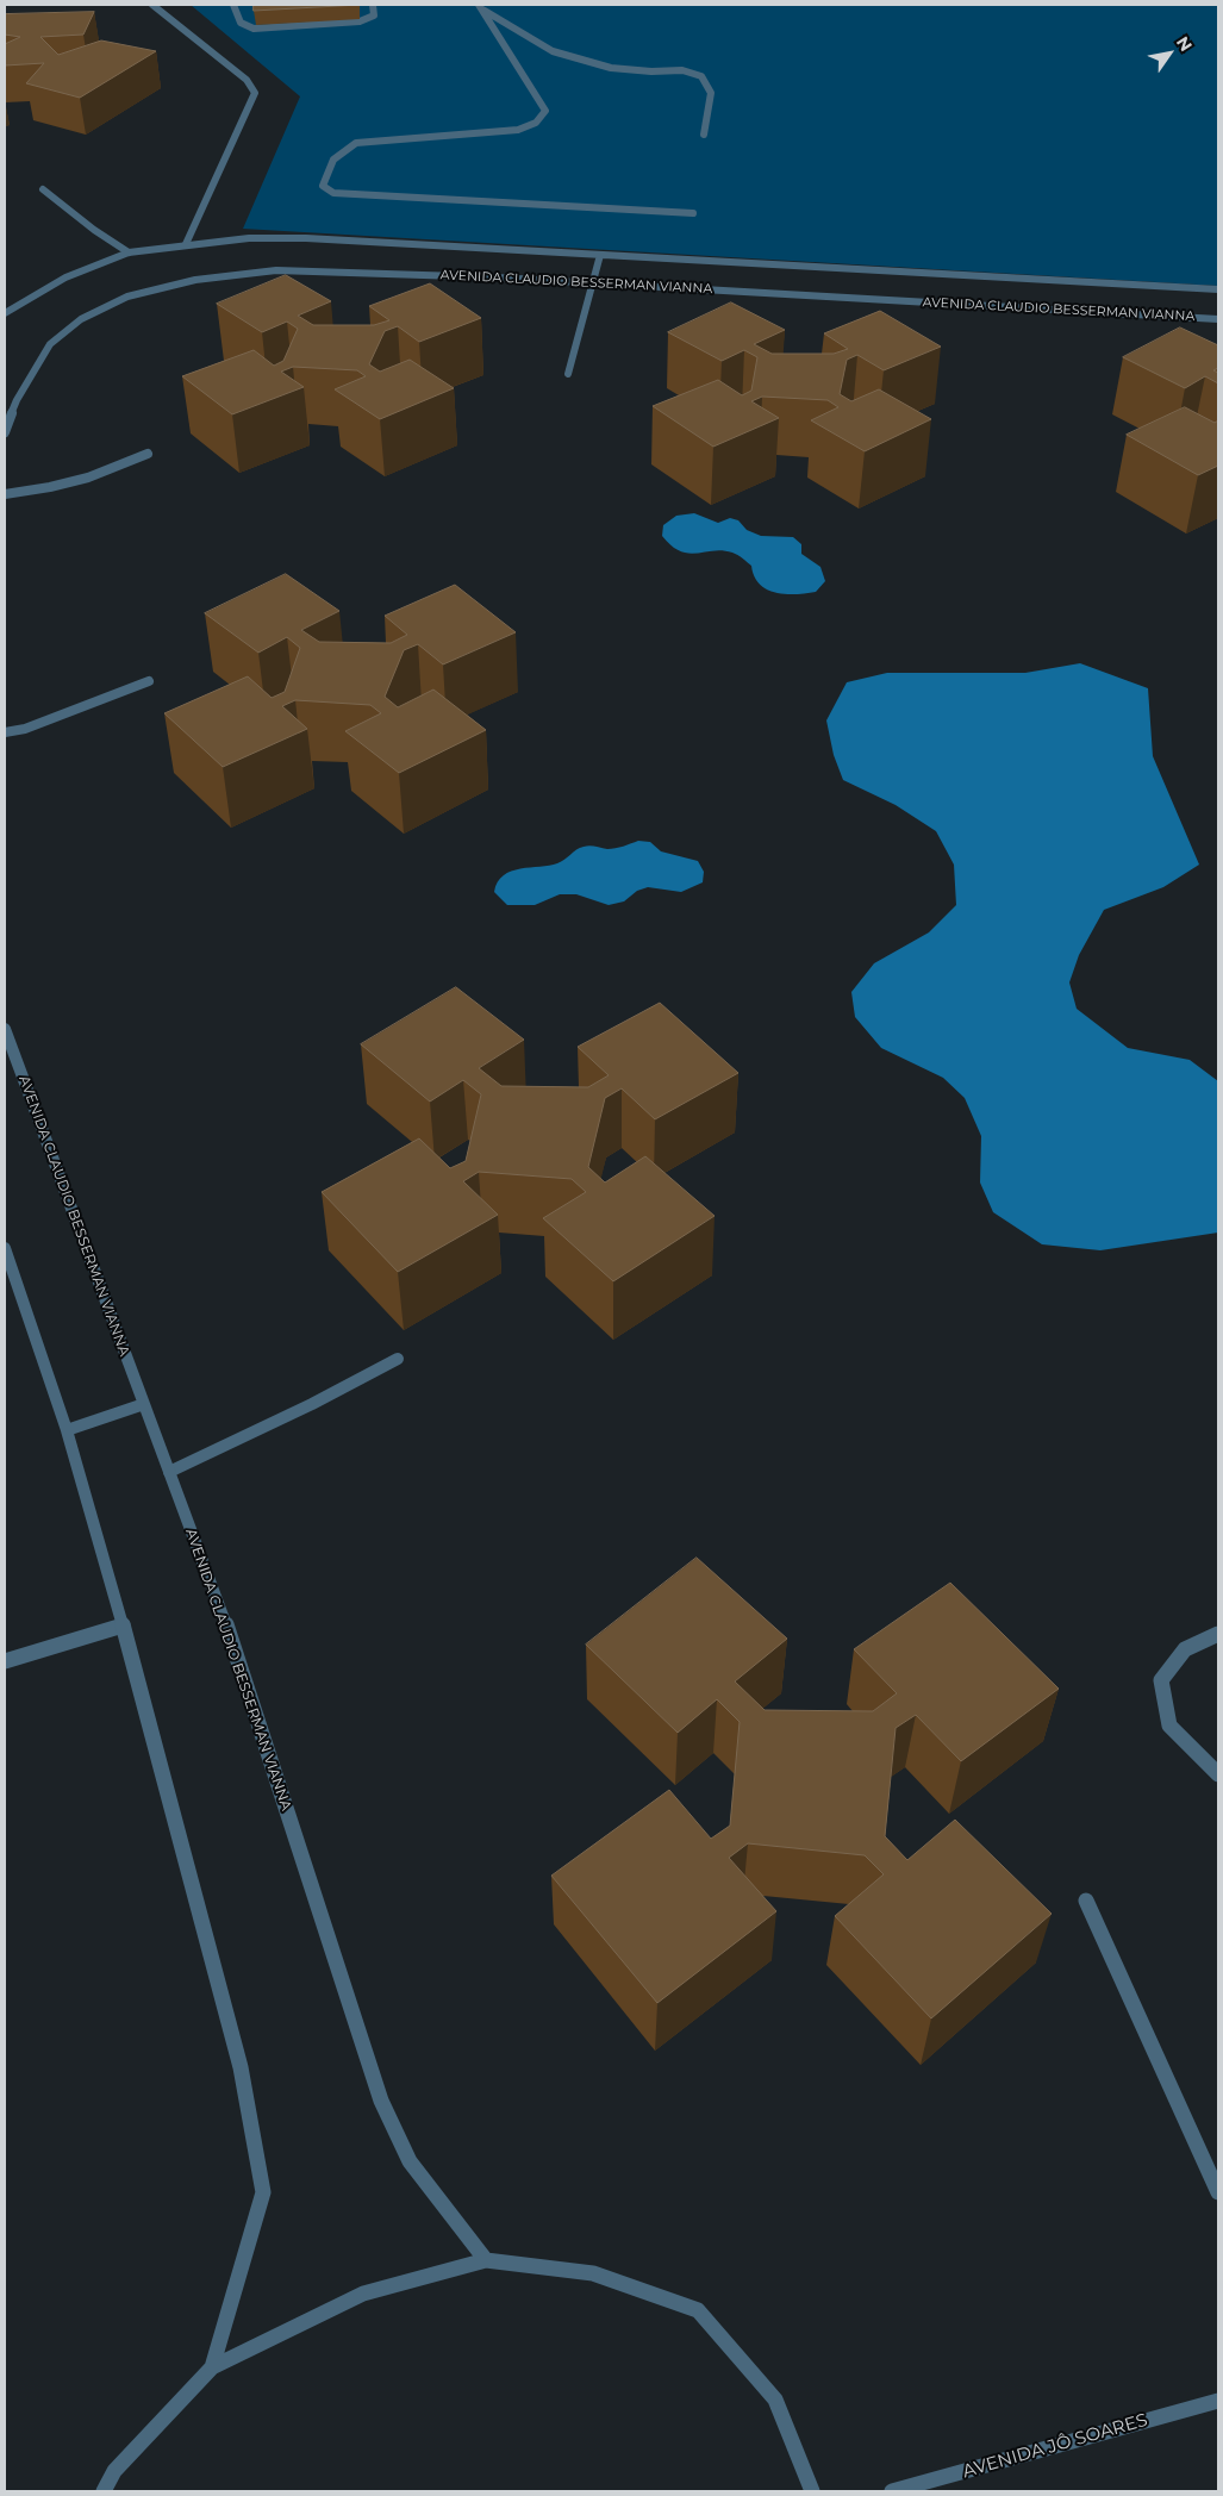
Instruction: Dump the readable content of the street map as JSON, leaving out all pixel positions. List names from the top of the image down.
{
  "streets": {
    "street": ["AVENIDA CLAUDIO BESSERMAN VIANNA", "AVENIDA JÔ SOARES"]
  },
  "north": "top right"
}
